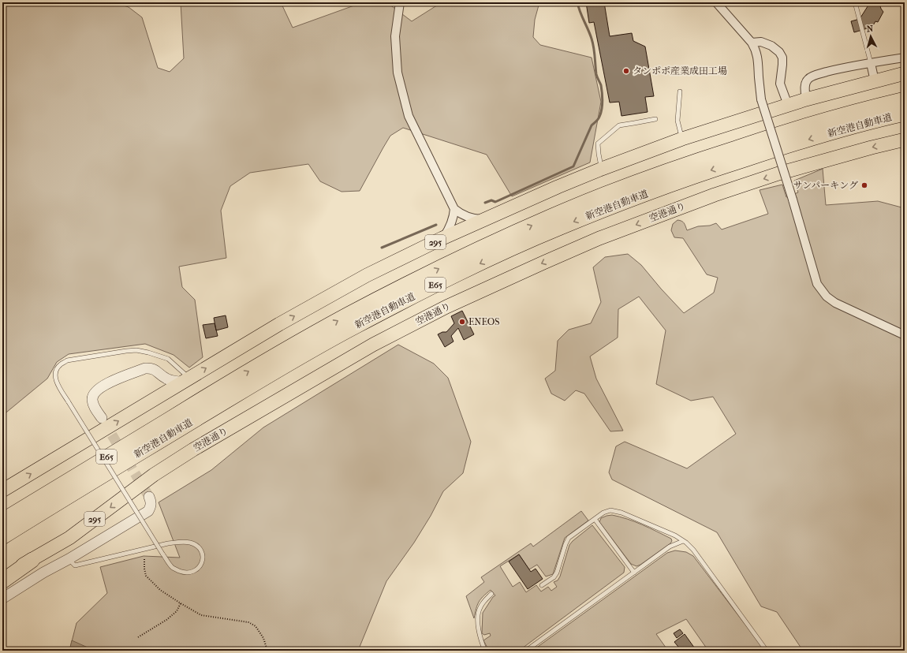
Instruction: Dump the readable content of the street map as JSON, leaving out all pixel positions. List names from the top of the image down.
{
  "streets": {
    "highway": [
      "新空港自動車道",
      "空港通り",
      "295",
      "E65"
    ]
  },
  "places": ["タンポポ産業成田工場", "サンパーキング", "ENEOS"],
  "north": "top"
}
